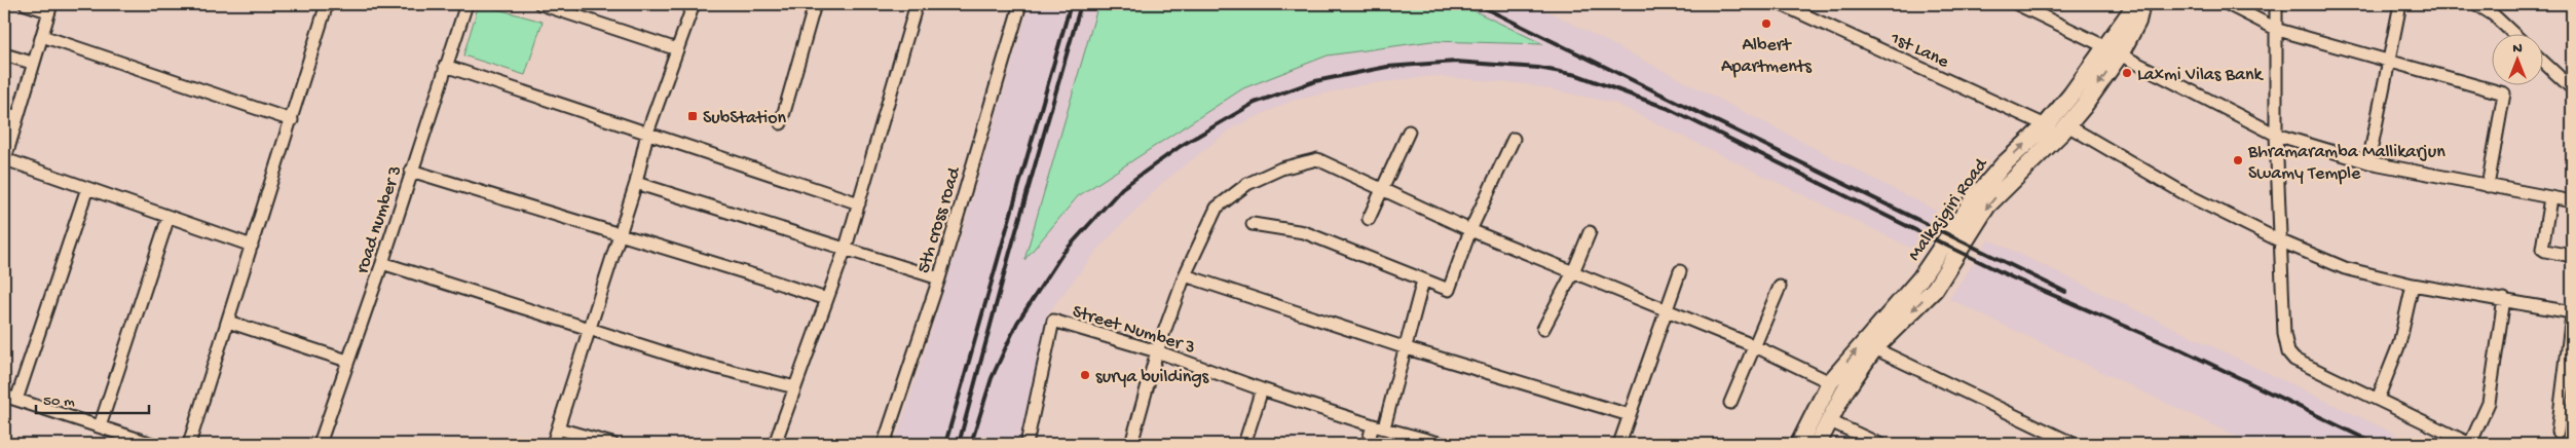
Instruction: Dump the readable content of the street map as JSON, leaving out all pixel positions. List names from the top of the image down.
{
  "streets": {
    "main road": ["Malkajgiri Road"],
    "street": [
      "1st Lane",
      "road number 3",
      "5th cross road",
      "Street Number 3"
    ]
  },
  "crossings": [
    ["1st Lane", "Malkajgiri Road"]
  ],
  "places": {
    "other": [
      "Albert Apartments",
      "Laxmi Vilas Bank",
      "Bhramaramba Mallikarjun Swamy Temple",
      "surya buildings"
    ],
    "transit": ["SubStation"]
  },
  "scale_bar": "50 m",
  "north": "top"
}
